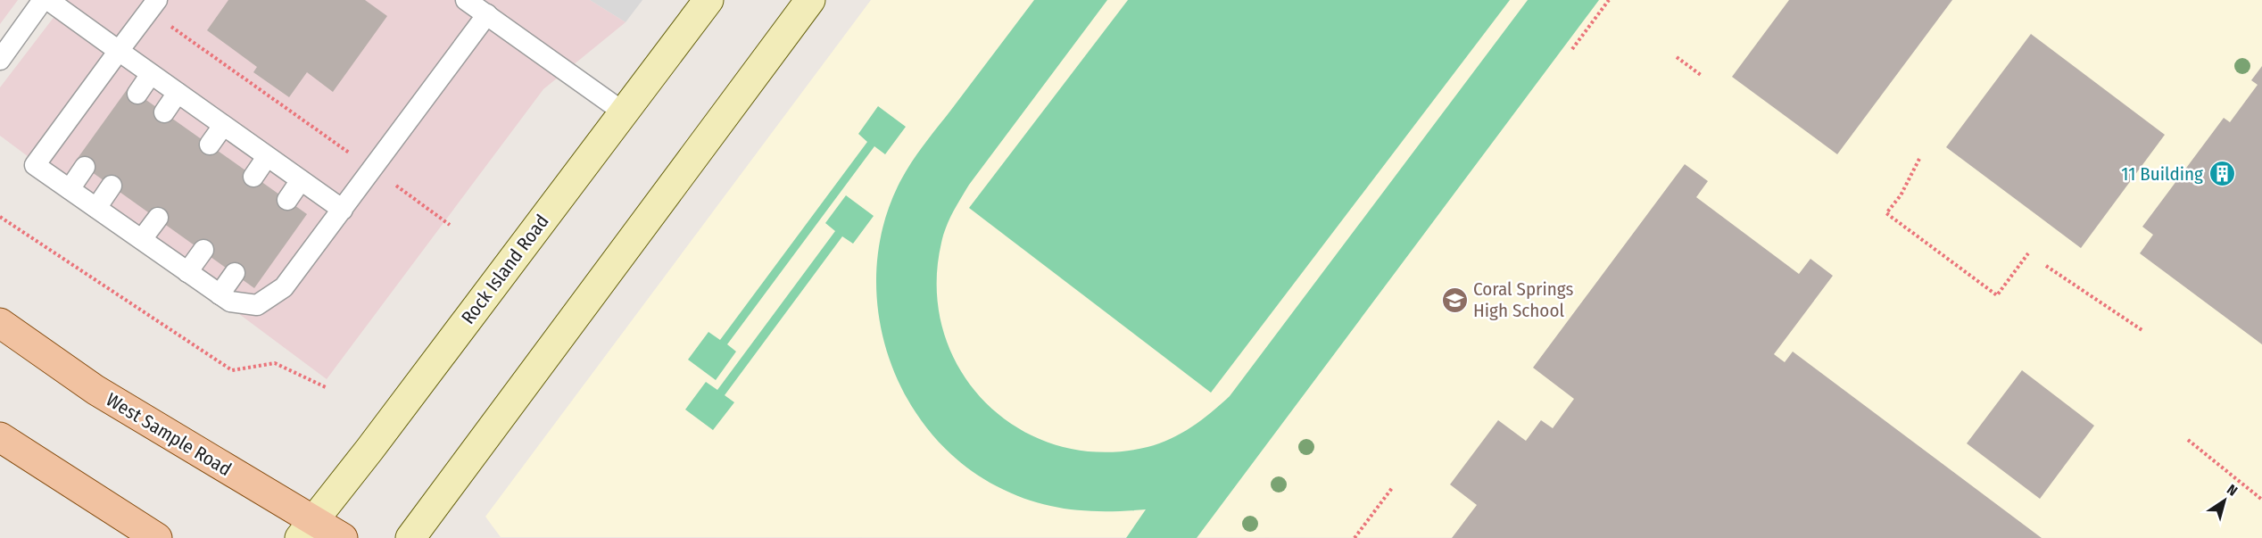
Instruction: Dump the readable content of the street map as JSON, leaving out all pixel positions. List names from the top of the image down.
{
  "streets": {
    "main road": ["Rock Island Road", "West Sample Road"]
  },
  "crossings": [
    ["Rock Island Road", "West Sample Road"]
  ],
  "places": {
    "building": ["11 Building"],
    "school or university": ["Coral Springs High School"]
  },
  "north": "top right"
}
